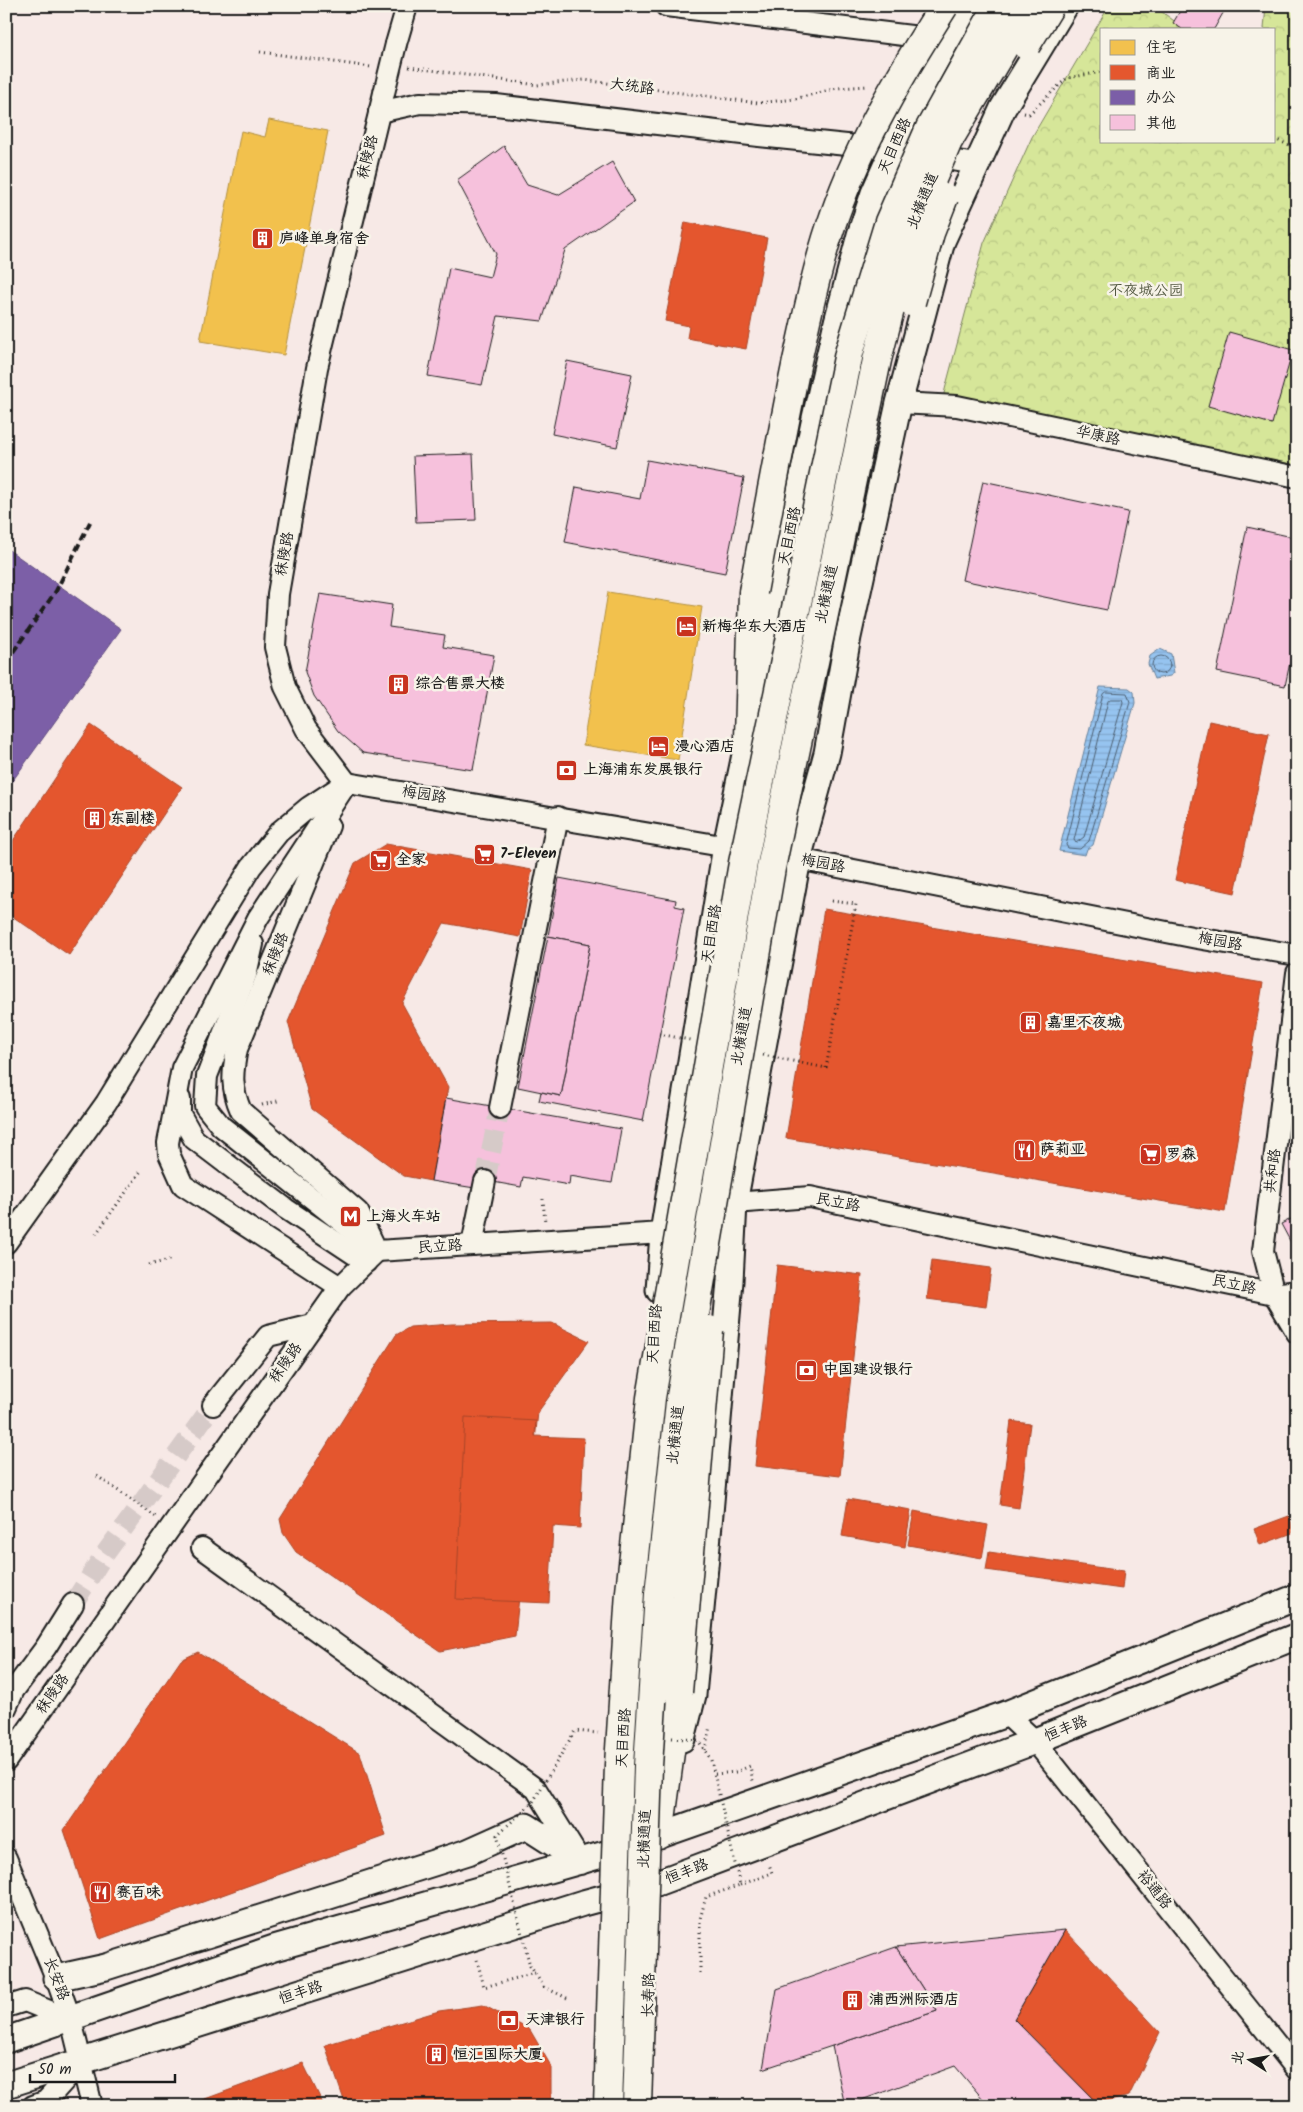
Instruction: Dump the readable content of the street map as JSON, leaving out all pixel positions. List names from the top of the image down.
{
  "streets": {
    "highway": ["北横通道"],
    "main road": ["天目西路", "恒丰路", "长寿路"],
    "street": [
      "秣陵路",
      "华康路",
      "梅园路",
      "共和路",
      "民立路",
      "裕通路",
      "长安路"
    ],
    "path": ["大统路"]
  },
  "crossings": [
    ["天目西路", "梅园路"],
    ["天目西路", "民立路"],
    ["天目西路", "恒丰路"],
    ["秣陵路", "梅园路"],
    ["秣陵路", "民立路"],
    ["共和路", "民立路"],
    ["恒丰路", "裕通路"],
    ["恒丰路", "长安路"],
    ["恒丰路", "长寿路"]
  ],
  "parks": ["不夜城公园"],
  "places": {
    "building": [
      "庐峰单身宿舍",
      "综合售票大楼",
      "东副楼",
      "嘉里不夜城",
      "浦西洲际酒店",
      "恒汇国际大厦"
    ],
    "hotel": ["新梅华东大酒店", "漫心酒店"],
    "bank": ["上海浦东发展银行", "中国建设银行", "天津银行"],
    "supermarket": ["7-Eleven", "全家", "罗森"],
    "restaurant": ["萨莉亚", "赛百味"],
    "metro station": ["上海火车站"]
  },
  "legend": [
    "住宅",
    "商业",
    "办公",
    "其他"
  ],
  "scale_bar": "50 m",
  "north": "left"
}
